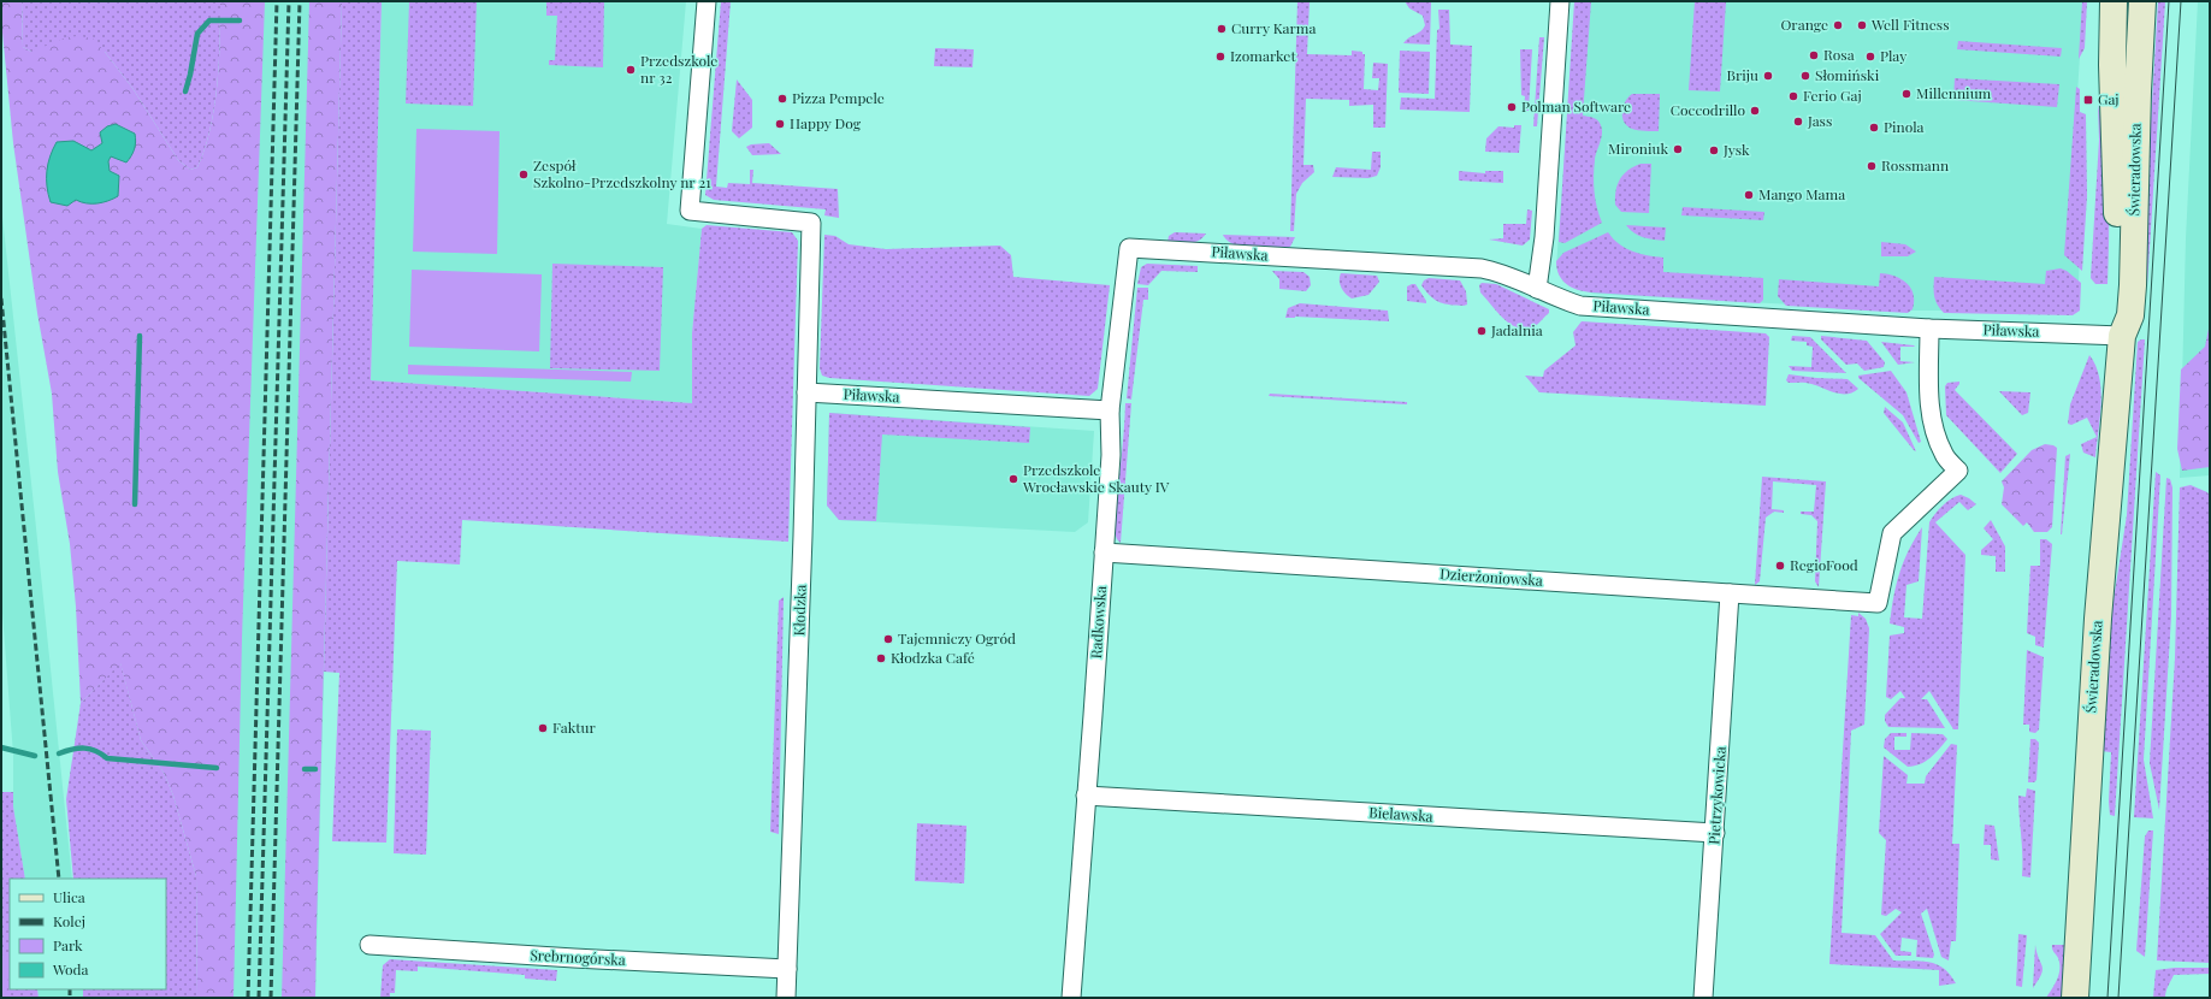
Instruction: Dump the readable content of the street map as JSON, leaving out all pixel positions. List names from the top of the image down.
{
  "streets": {
    "street": [
      "Świeradowska",
      "Piławska",
      "Dzierżoniowska",
      "Kłodzka",
      "Radkowska",
      "Pietrzykowicka",
      "Bielawska",
      "Srebrnogórska"
    ]
  },
  "crossings": [
    ["Świeradowska", "Piławska"],
    ["Piławska", "Dzierżoniowska"],
    ["Piławska", "Kłodzka"],
    ["Piławska", "Radkowska"],
    ["Dzierżoniowska", "Radkowska"],
    ["Dzierżoniowska", "Pietrzykowicka"],
    ["Kłodzka", "Srebrnogórska"],
    ["Radkowska", "Bielawska"],
    ["Pietrzykowicka", "Bielawska"]
  ],
  "places": {
    "other": [
      "Orange",
      "Well Fitness",
      "Curry Karma",
      "Rosa",
      "Izomarket",
      "Play",
      "Przedszkole nr 32",
      "Briju",
      "Słomiński",
      "Millennium",
      "Ferio Gaj",
      "Pizza Pempele",
      "Polman Software",
      "Coccodrillo",
      "Jass",
      "Happy Dog",
      "Pinola",
      "Mironiuk",
      "Jysk",
      "Rossmann",
      "Zespół Szkolno-Przedszkolny nr 21",
      "Mango Mama",
      "Jadalnia",
      "Przedszkole Wrocławskie Skauty IV",
      "RegioFood",
      "Tajemniczy Ogród",
      "Kłodzka Café",
      "Faktur"
    ],
    "transit": ["Gaj"]
  },
  "legend": [
    "Ulica",
    "Kolej",
    "Park",
    "Woda"
  ]
}
